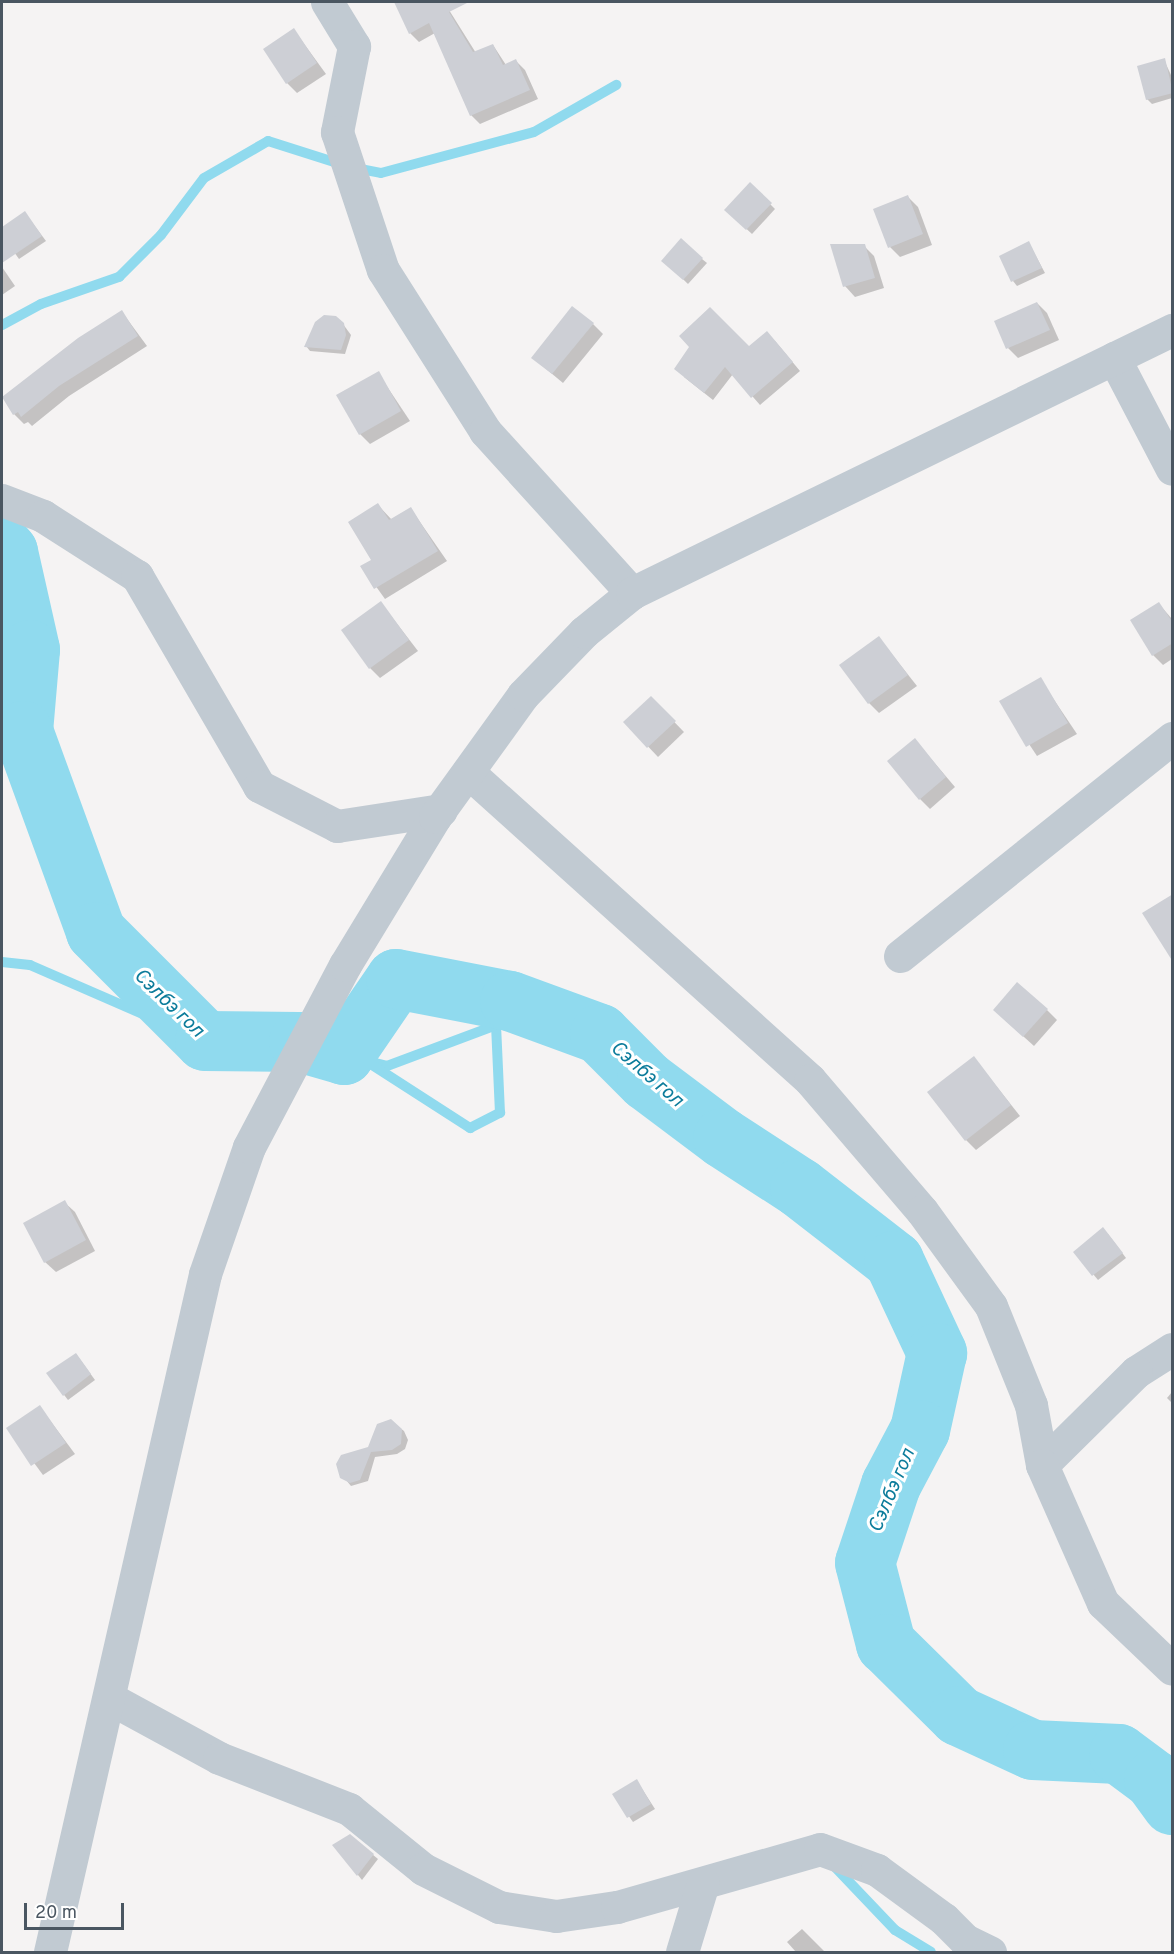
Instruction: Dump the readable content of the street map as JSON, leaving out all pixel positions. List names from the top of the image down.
{
  "water": ["Сэлбэ гол"],
  "scale_bar": "20 m"
}
